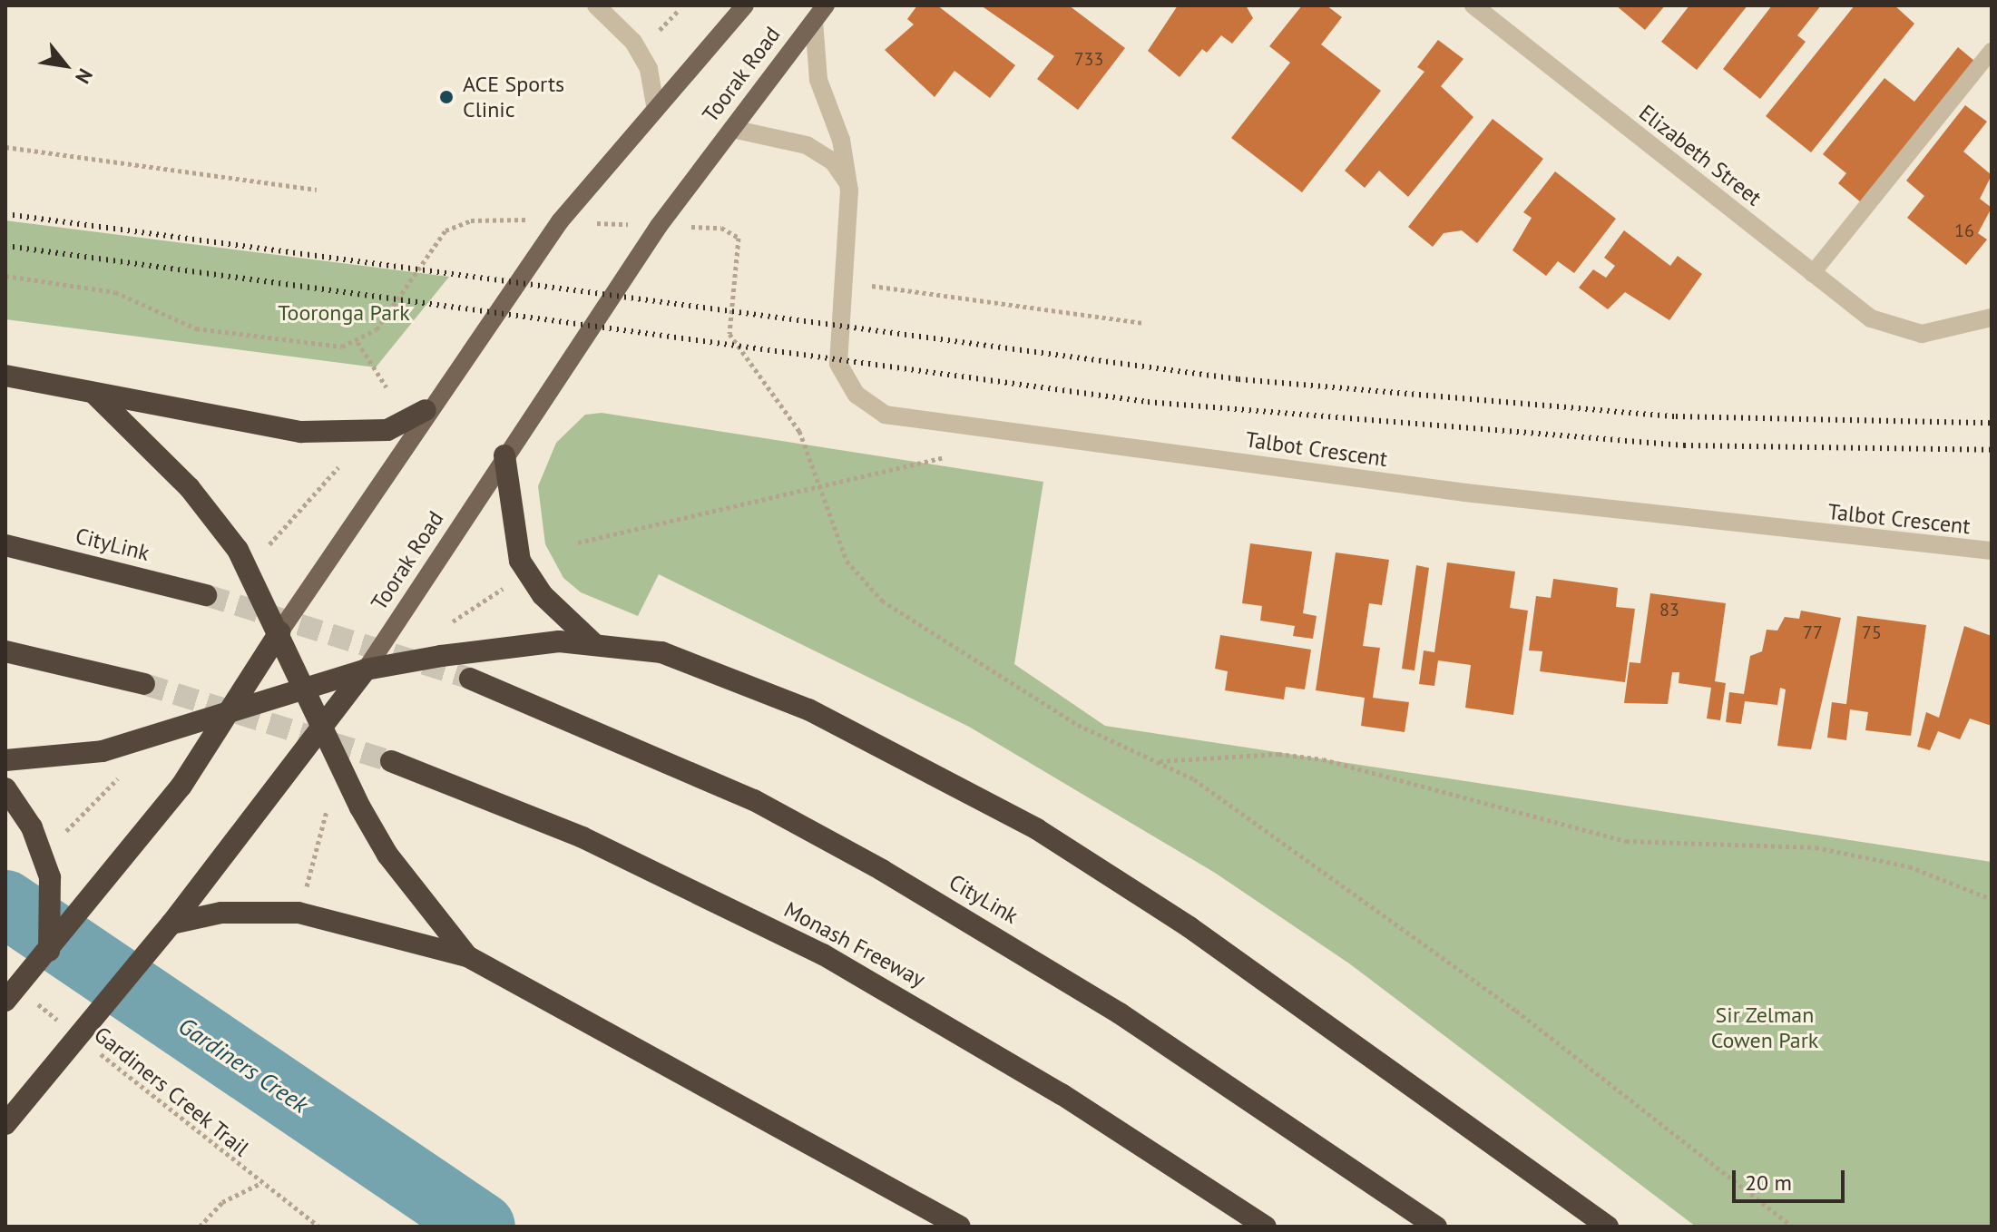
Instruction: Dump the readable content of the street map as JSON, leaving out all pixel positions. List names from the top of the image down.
{
  "streets": {
    "highway": ["Toorak Road", "CityLink", "Monash Freeway"],
    "street": ["Elizabeth Street", "Talbot Crescent"],
    "path": ["Gardiners Creek Trail"]
  },
  "crossings": [
    ["Toorak Road", "Talbot Crescent"],
    ["Toorak Road", "Gardiners Creek Trail"]
  ],
  "water": ["Gardiners Creek"],
  "parks": ["Tooronga Park", "Sir Zelman Cowen Park"],
  "places": ["ACE Sports Clinic"],
  "house_numbers": [
    "733",
    "16",
    "83",
    "77",
    "75"
  ],
  "scale_bar": "20 m",
  "north": "bottom right"
}
